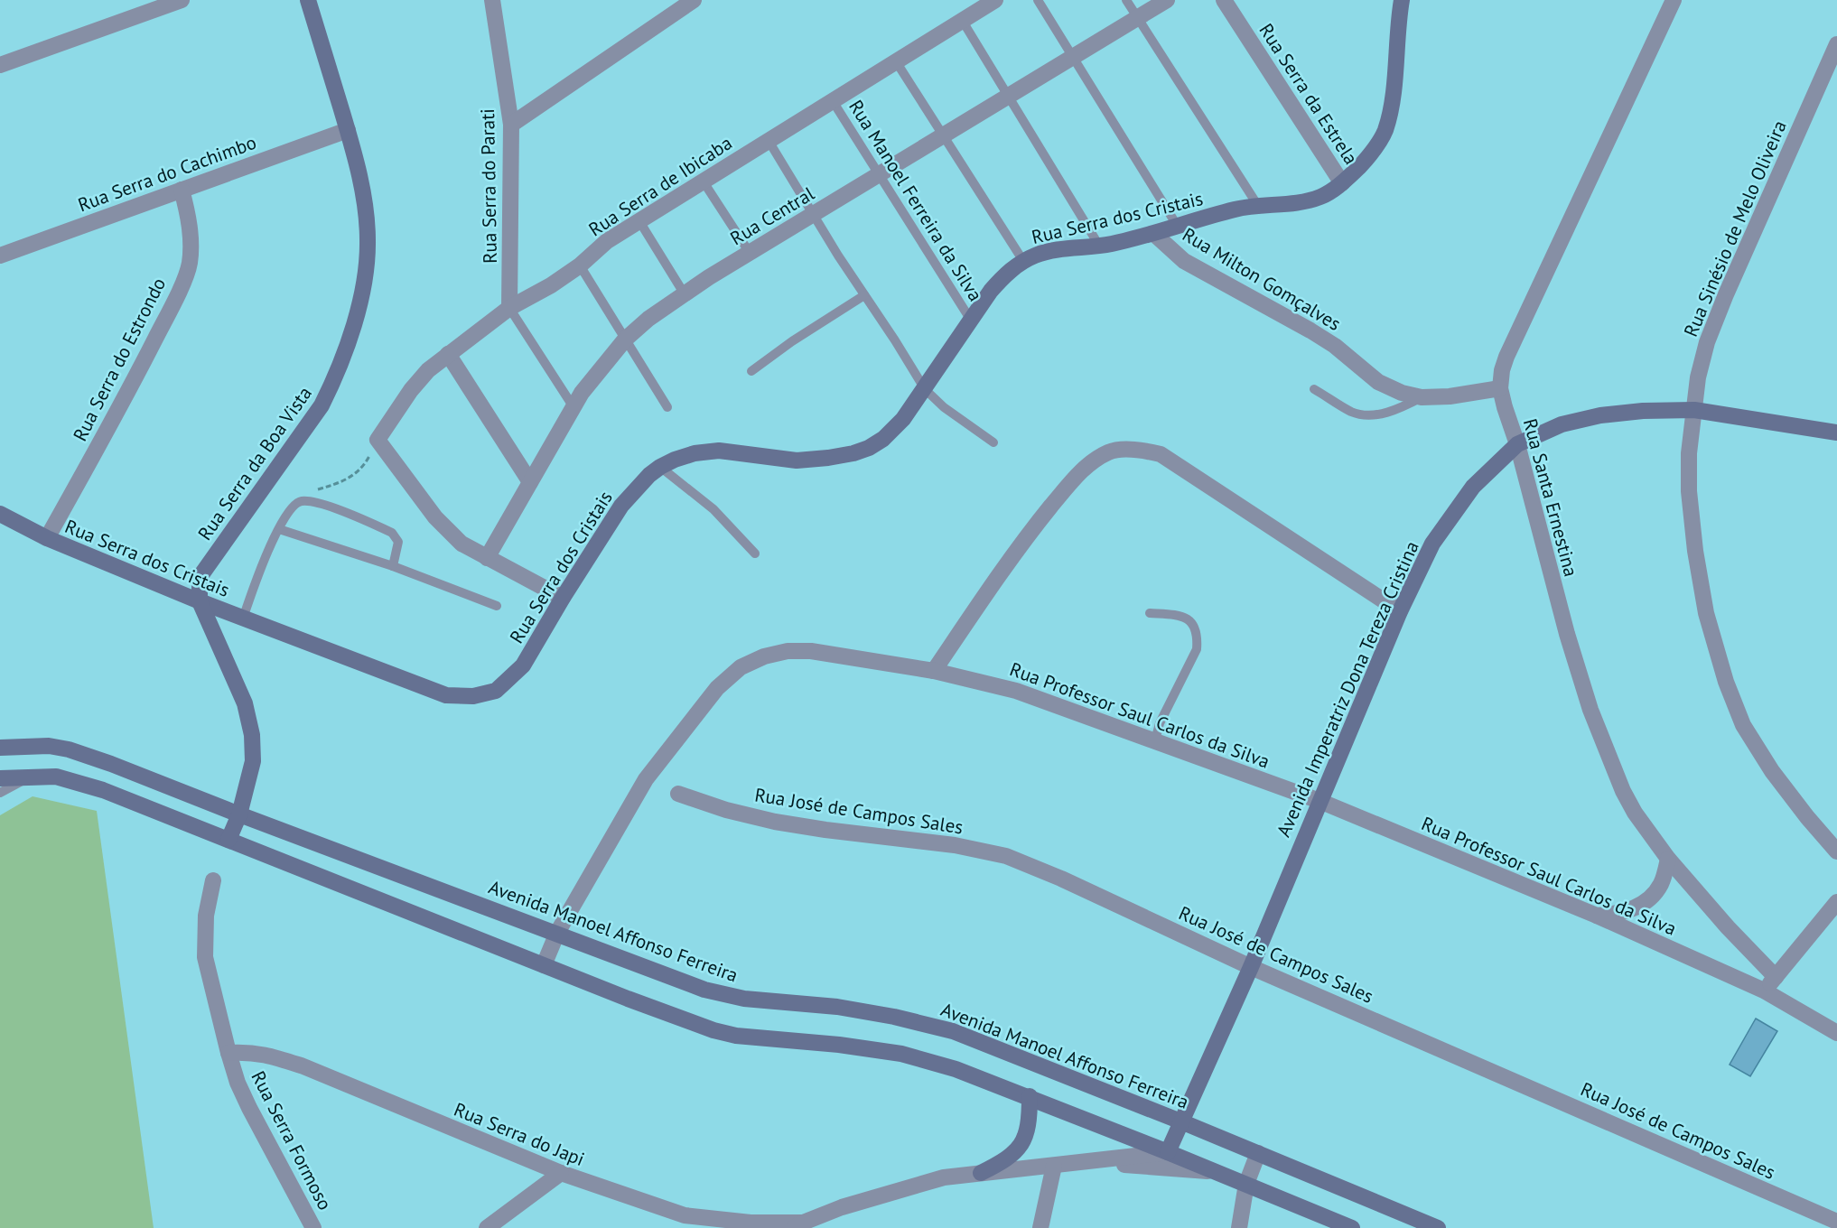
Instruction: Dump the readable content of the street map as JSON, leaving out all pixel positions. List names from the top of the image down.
{
  "streets": {
    "main road": [
      "Rua Serra dos Cristais",
      "Rua Serra da Boa Vista",
      "Avenida Imperatriz Dona Tereza Cristina",
      "Avenida Manoel Affonso Ferreira"
    ],
    "street": [
      "Rua Serra da Estrela",
      "Rua Serra do Cachimbo",
      "Rua Serra do Parati",
      "Rua Serra de Ibicaba",
      "Rua Central",
      "Rua Sinésio de Melo Oliveira",
      "Rua Milton Gomçalves",
      "Rua Serra do Estrondo",
      "Rua Santa Ernestina",
      "Rua Professor Saul Carlos da Silva",
      "Rua José de Campos Sales",
      "Rua Serra do Japi",
      "Rua Serra Formoso"
    ],
    "lane": ["Rua Manoel Ferreira da Silva"]
  },
  "crossings": [
    ["Rua Serra da Estrela", "Rua Serra dos Cristais"],
    ["Rua Serra do Cachimbo", "Rua Serra do Estrondo"],
    ["Rua Serra do Cachimbo", "Rua Serra da Boa Vista"],
    ["Rua Serra do Parati", "Rua Serra de Ibicaba"],
    ["Rua Serra de Ibicaba", "Rua Manoel Ferreira da Silva"],
    ["Rua Manoel Ferreira da Silva", "Rua Central"],
    ["Rua Manoel Ferreira da Silva", "Rua Serra dos Cristais"],
    ["Rua Serra dos Cristais", "Rua Milton Gomçalves"],
    ["Rua Serra dos Cristais", "Rua Serra do Estrondo"],
    ["Rua Serra dos Cristais", "Rua Serra da Boa Vista"],
    ["Rua Sinésio de Melo Oliveira", "Avenida Imperatriz Dona Tereza Cristina"],
    ["Rua Milton Gomçalves", "Rua Santa Ernestina"],
    ["Rua Santa Ernestina", "Avenida Imperatriz Dona Tereza Cristina"],
    ["Avenida Imperatriz Dona Tereza Cristina", "Rua Professor Saul Carlos da Silva"],
    ["Avenida Imperatriz Dona Tereza Cristina", "Rua José de Campos Sales"],
    ["Avenida Imperatriz Dona Tereza Cristina", "Avenida Manoel Affonso Ferreira"],
    ["Rua Professor Saul Carlos da Silva", "Avenida Manoel Affonso Ferreira"],
    ["Rua Serra do Japi", "Rua Serra Formoso"]
  ]
}
